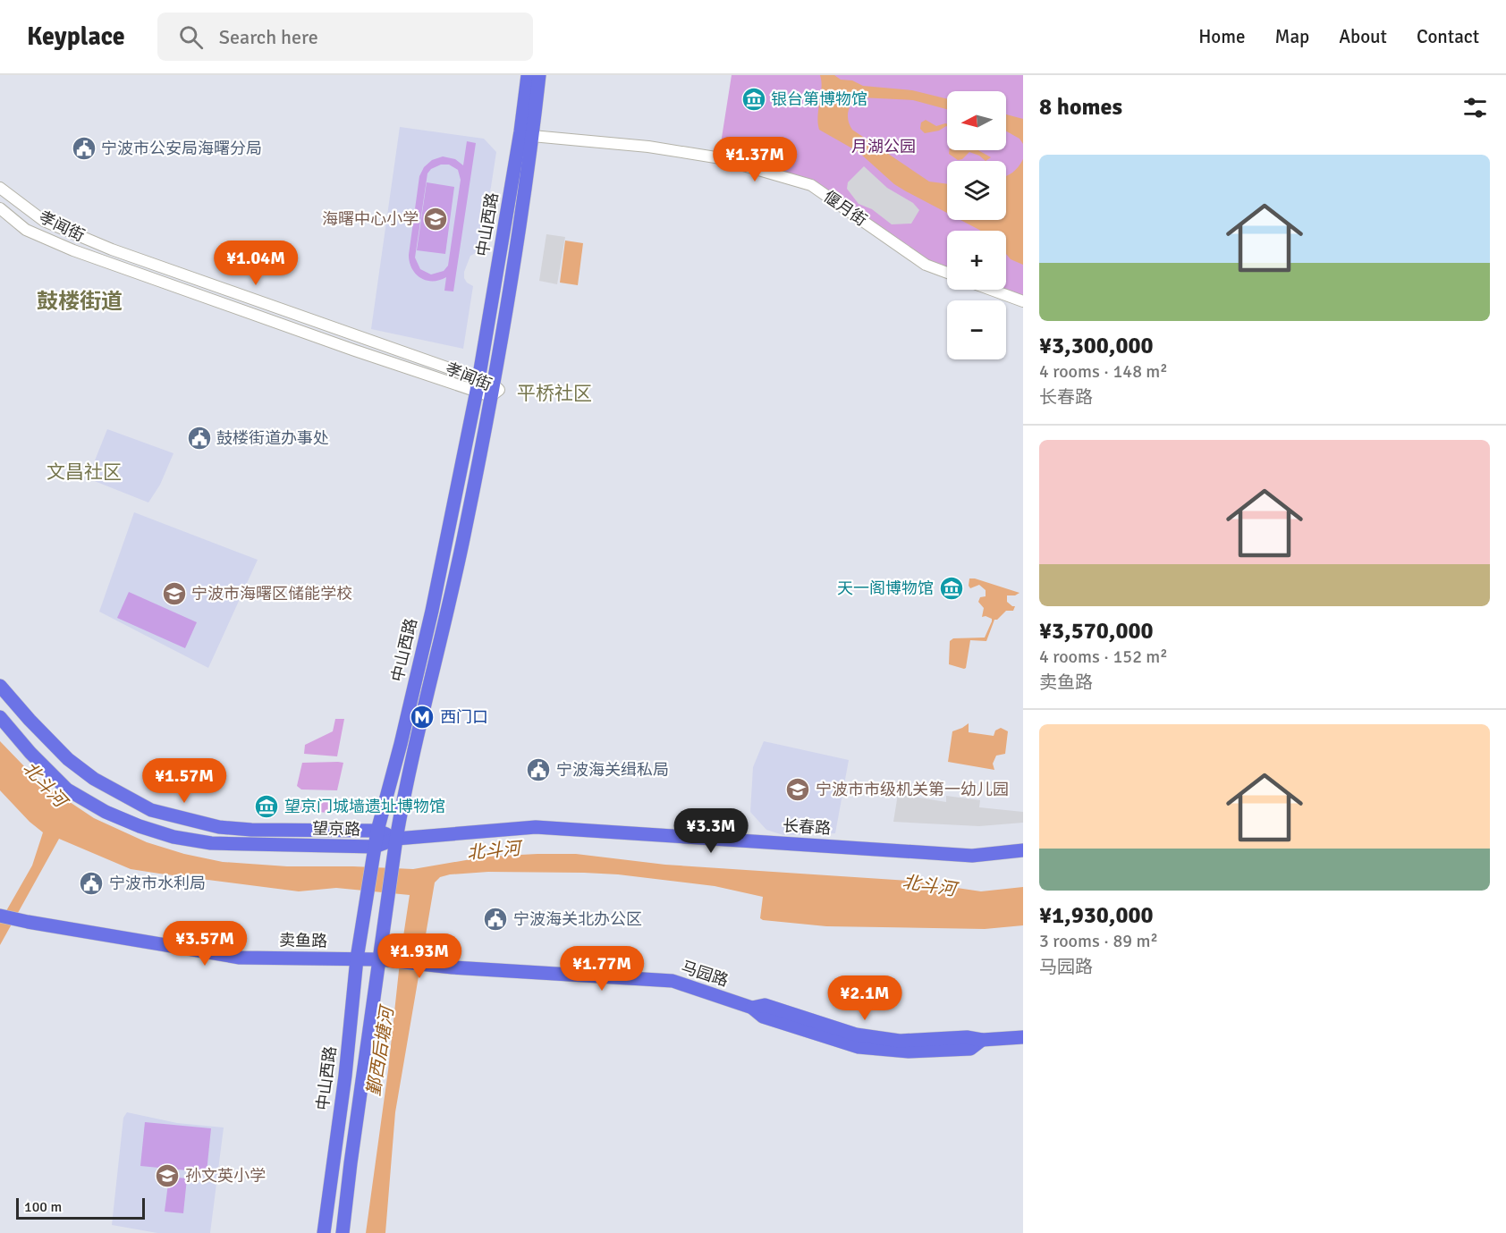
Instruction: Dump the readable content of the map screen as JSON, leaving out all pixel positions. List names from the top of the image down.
{
  "streets": {
    "main road": [
      "中山西路",
      "长春路",
      "望京路",
      "卖鱼路",
      "马园路"
    ],
    "street": ["偃月街", "孝闻街"]
  },
  "crossings": [
    ["偃月街", "中山西路"],
    ["中山西路", "孝闻街"],
    ["中山西路", "长春路"],
    ["中山西路", "望京路"],
    ["中山西路", "卖鱼路"],
    ["中山西路", "马园路"],
    ["长春路", "望京路"],
    ["卖鱼路", "马园路"]
  ],
  "districts": ["鼓楼街道", "平桥社区", "文昌社区"],
  "water": ["北斗河", "鄞西后塘河"],
  "parks": ["月湖公园"],
  "places": {
    "museum": ["银台第博物馆", "天一阁博物馆", "望京门城墙遗址博物馆"],
    "public building": [
      "宁波市公安局海曙分局",
      "鼓楼街道办事处",
      "宁波海关缉私局",
      "宁波市水利局",
      "宁波海关北办公区"
    ],
    "school or university": [
      "海曙中心小学",
      "宁波市海曙区储能学校",
      "宁波市市级机关第一幼儿园",
      "孙文英小学"
    ],
    "metro station": ["西门口"]
  },
  "scale_bar": "100 m",
  "north": "left",
  "page": {
    "header": "Keyplace",
    "search": "Search here",
    "nav": [
      "Home",
      "Map",
      "About",
      "Contact"
    ],
    "heading": "8 homes",
    "map_buttons": ["+", "−"],
    "price": [
      "¥1.37M",
      "¥1.04M",
      "¥1.57M",
      "¥3.3M",
      "¥3.57M",
      "¥1.93M",
      "¥1.77M",
      "¥2.1M"
    ],
    "list": [
      {
        "name": "¥3,300,000",
        "note": "4 rooms · 148 m² · 长春路"
      },
      {
        "name": "¥3,570,000",
        "note": "4 rooms · 152 m² · 卖鱼路"
      },
      {
        "name": "¥1,930,000",
        "note": "3 rooms · 89 m² · 马园路"
      }
    ],
    "scale": "100 m"
  }
}
